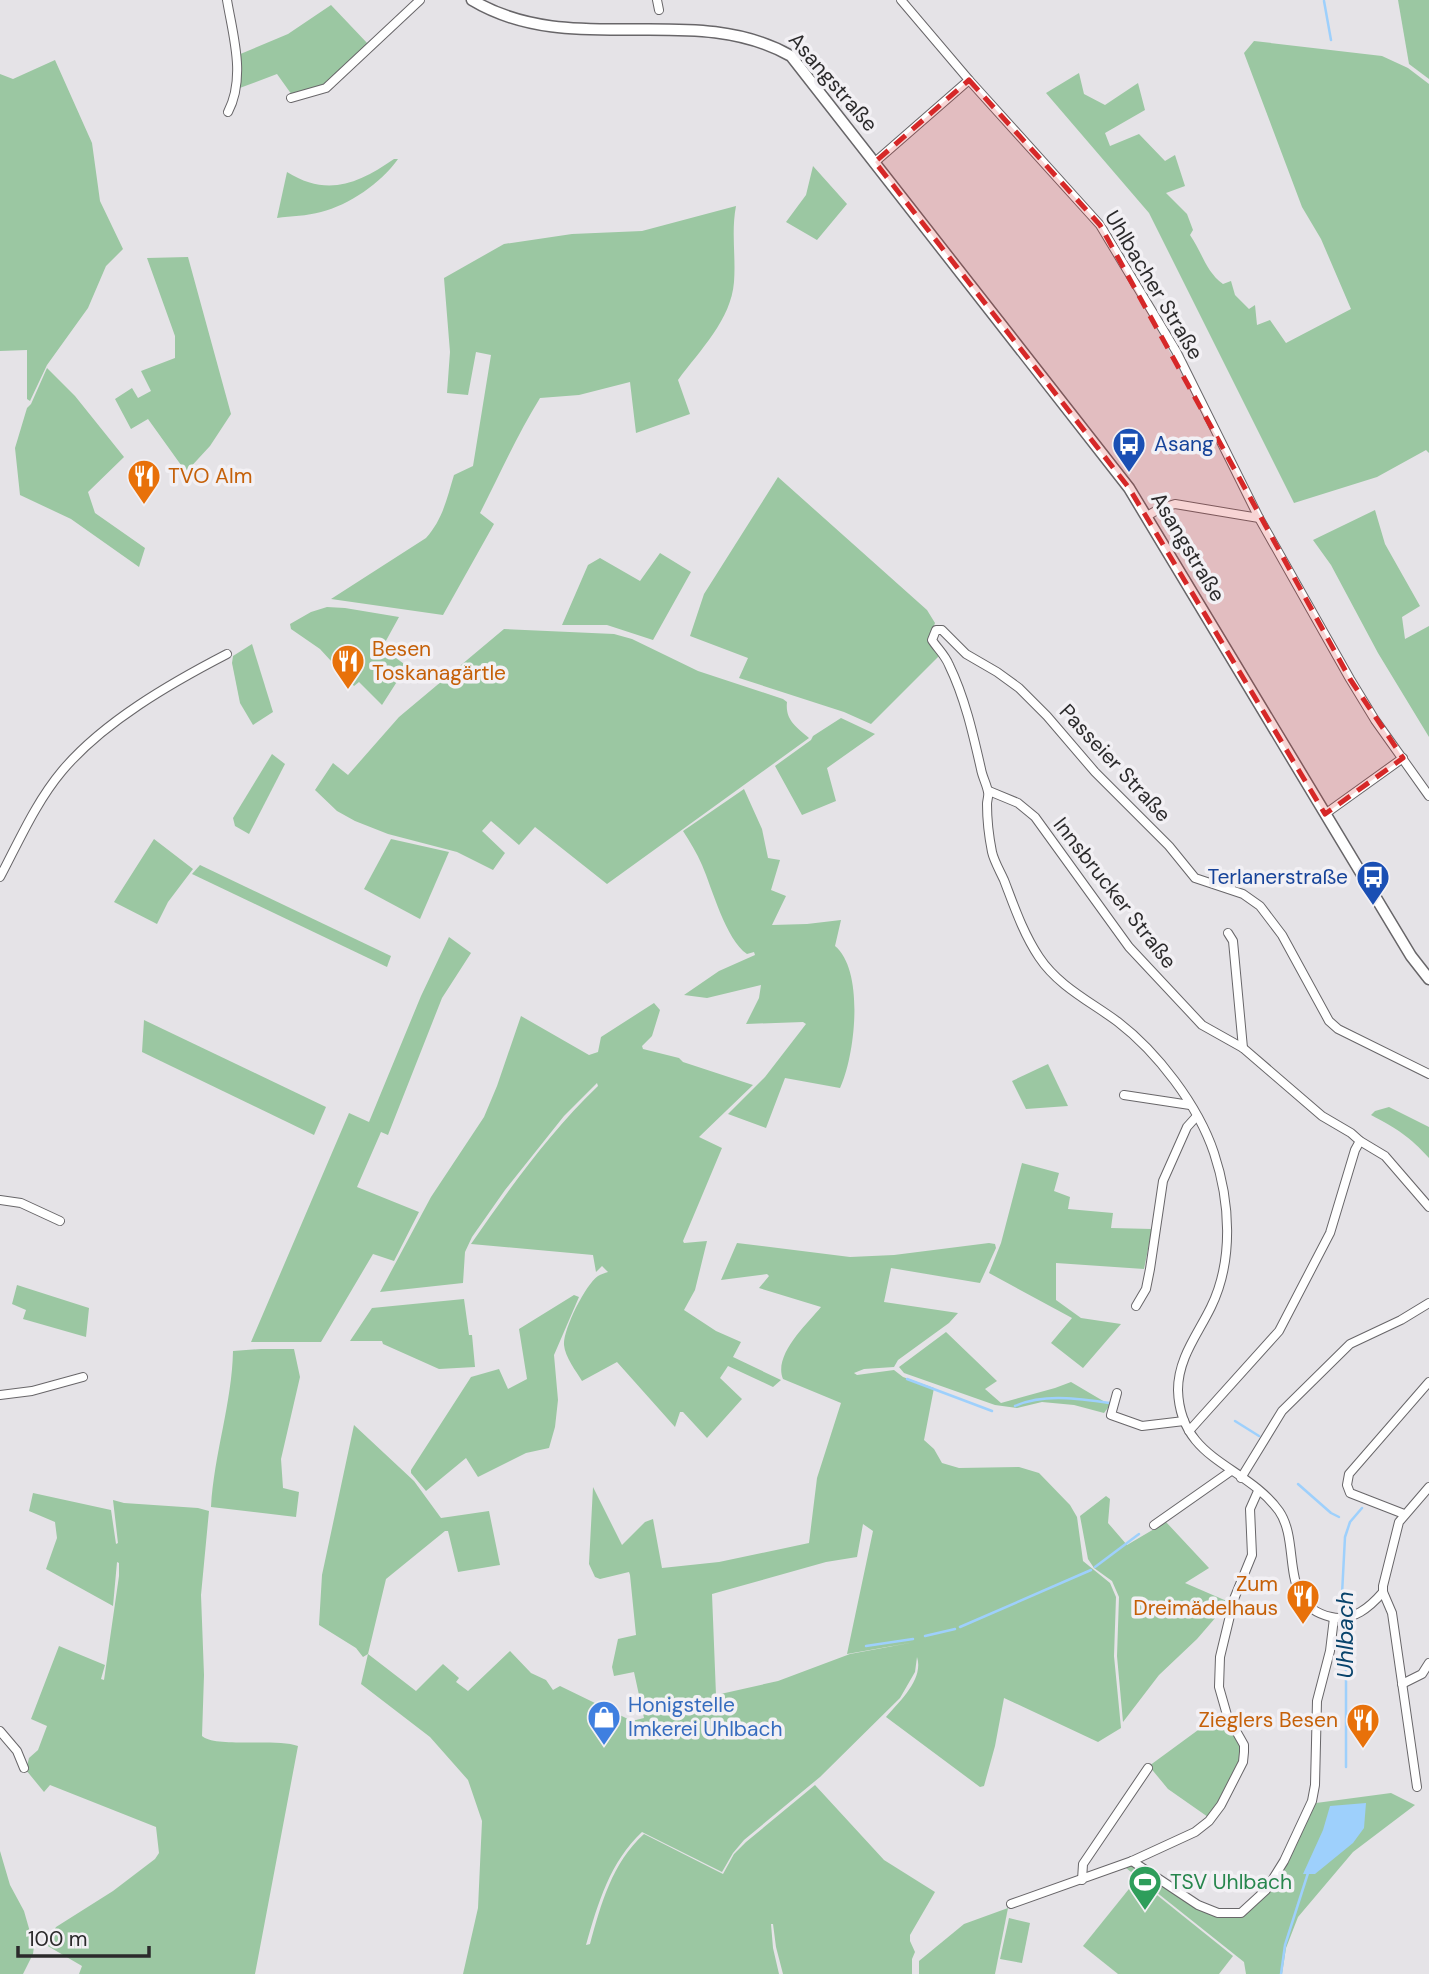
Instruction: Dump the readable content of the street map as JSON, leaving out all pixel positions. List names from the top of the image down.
{
  "streets": {
    "street": [
      "Asangstraße",
      "Uhlbacher Straße",
      "Passeier Straße",
      "Innsbrucker Straße"
    ]
  },
  "crossings": [
    ["Asangstraße", "Uhlbacher Straße"],
    ["Passeier Straße", "Innsbrucker Straße"]
  ],
  "water": ["Uhlbach"],
  "places": {
    "bus stop": ["Asang", "Terlanerstraße"],
    "restaurant": [
      "TVO Alm",
      "Besen Toskanagärtle",
      "Zum Dreimädelhaus",
      "Zieglers Besen"
    ],
    "shop": ["Honigstelle Imkerei Uhlbach"],
    "sports": ["TSV Uhlbach"]
  },
  "scale_bar": "100 m"
}
